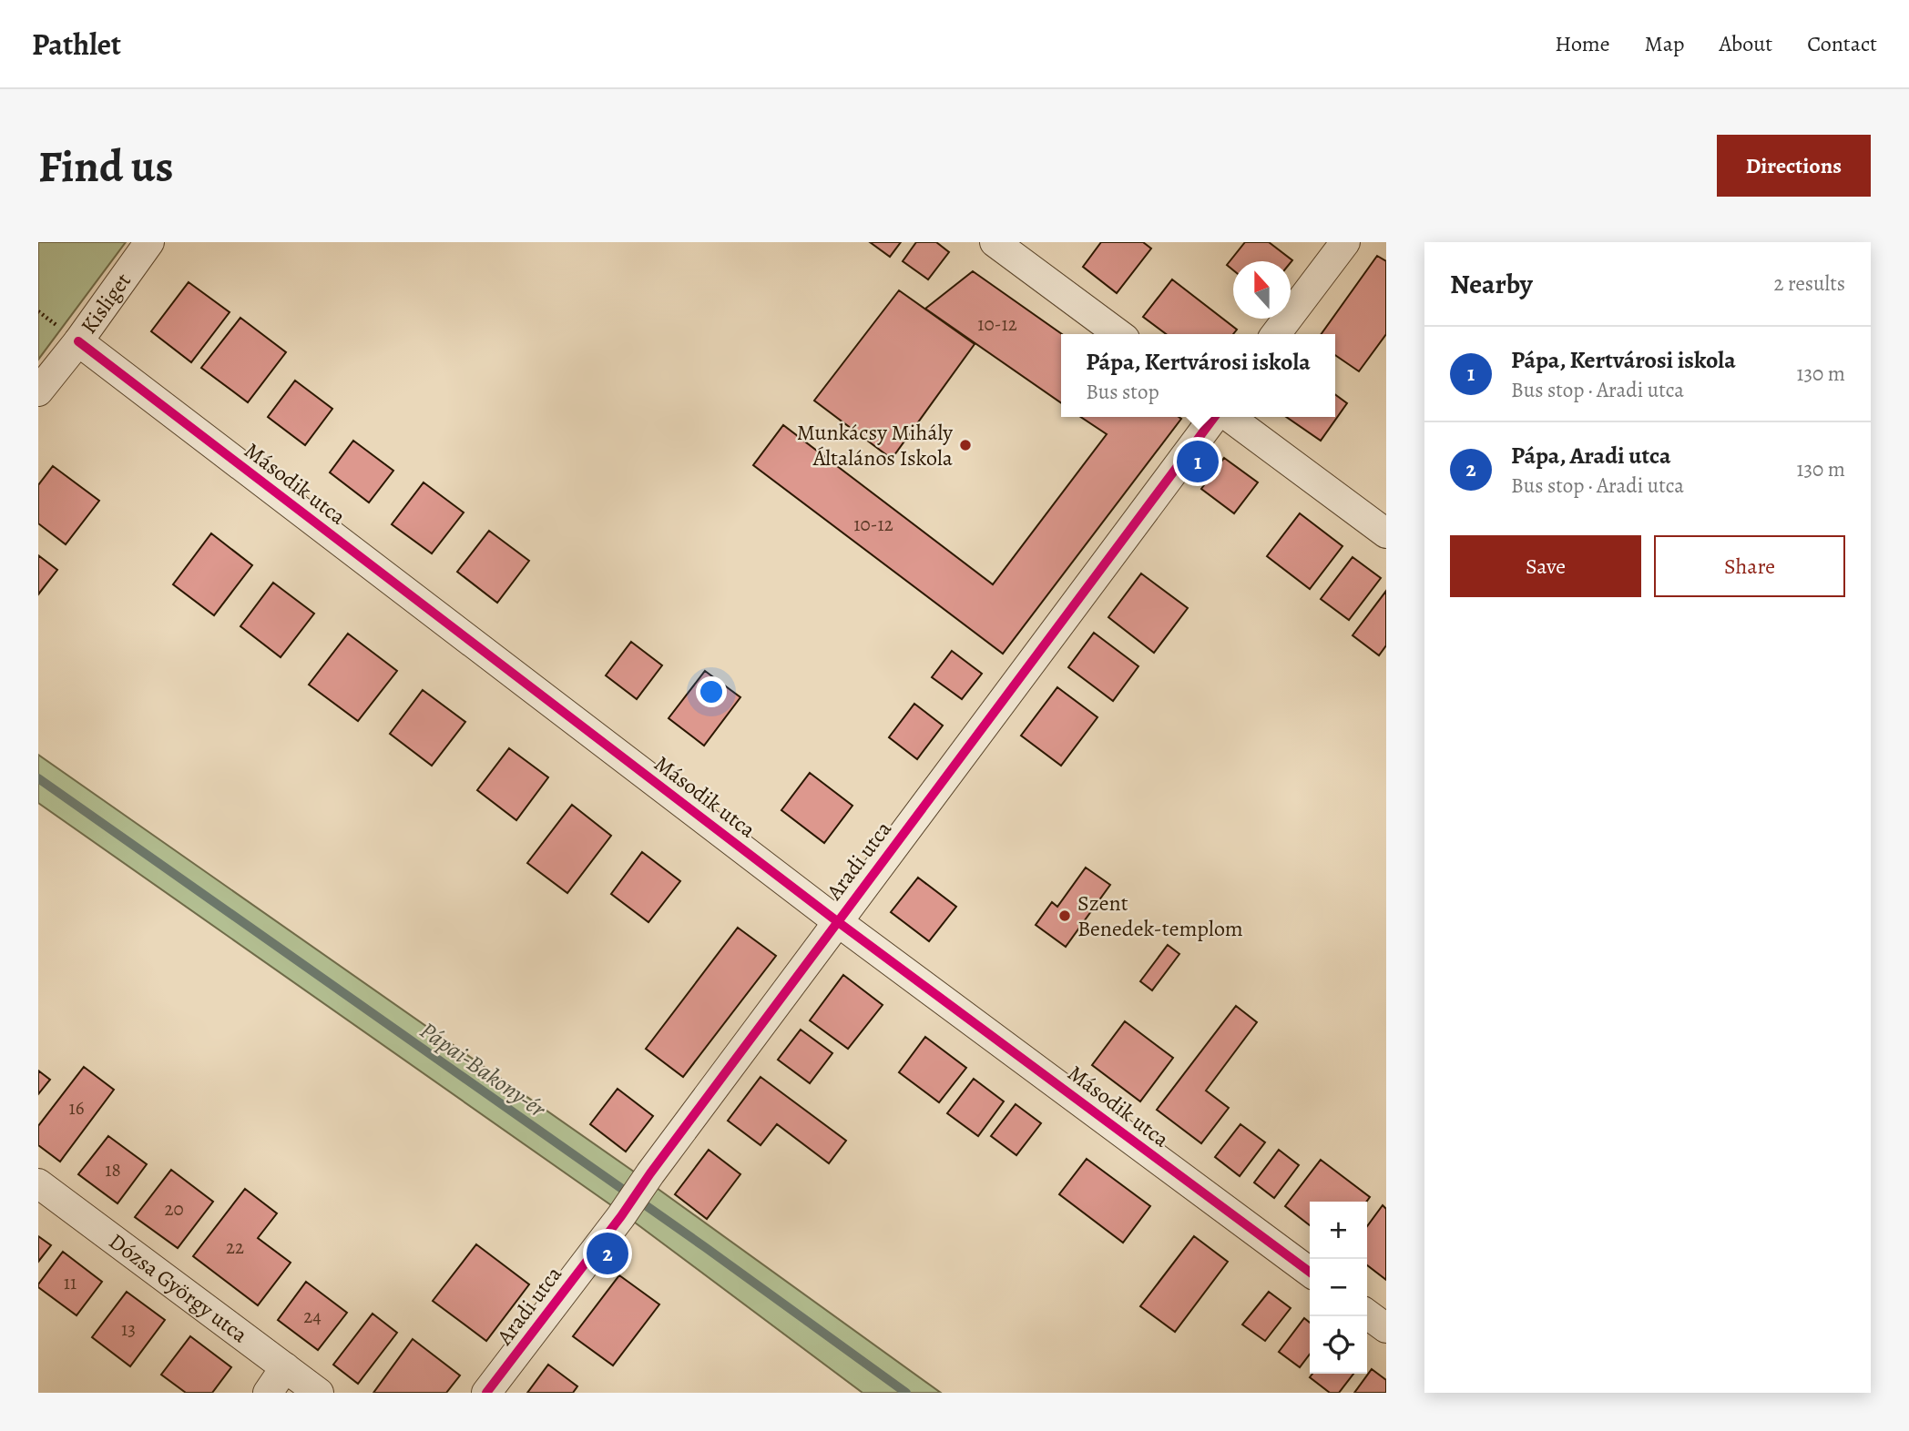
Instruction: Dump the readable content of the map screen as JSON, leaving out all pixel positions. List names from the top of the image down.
{
  "streets": {
    "street": [
      "Kisliget",
      "Második utca",
      "Aradi utca",
      "Dózsa György utca"
    ]
  },
  "crossings": [
    ["Kisliget", "Második utca"],
    ["Második utca", "Aradi utca"]
  ],
  "water": ["Pápai-Bakony-ér"],
  "places": ["Munkácsy Mihály Általános Iskola", "Szent Benedek-templom"],
  "house_numbers": [
    "10-12",
    "10-12",
    "16",
    "18",
    "20",
    "22",
    "11",
    "24",
    "13"
  ],
  "north": "top",
  "page": {
    "header": "Pathlet",
    "nav": [
      "Home",
      "Map",
      "About",
      "Contact"
    ],
    "buttons": [
      "Directions",
      ["Save", "Share"]
    ],
    "title": "Find us",
    "heading": ["Nearby", "2 results"],
    "list": [
      {
        "mark": "1",
        "name": "Pápa, Kertvárosi iskola",
        "note": "Bus stop · Aradi utca",
        "value": "130 m"
      },
      {
        "mark": "2",
        "name": "Pápa, Aradi utca",
        "note": "Bus stop · Aradi utca",
        "value": "130 m"
      }
    ],
    "popup": ["Pápa, Kertvárosi iskola", "Bus stop"],
    "pins": ["1", "2"],
    "map_buttons": ["+", "−"]
  }
}
